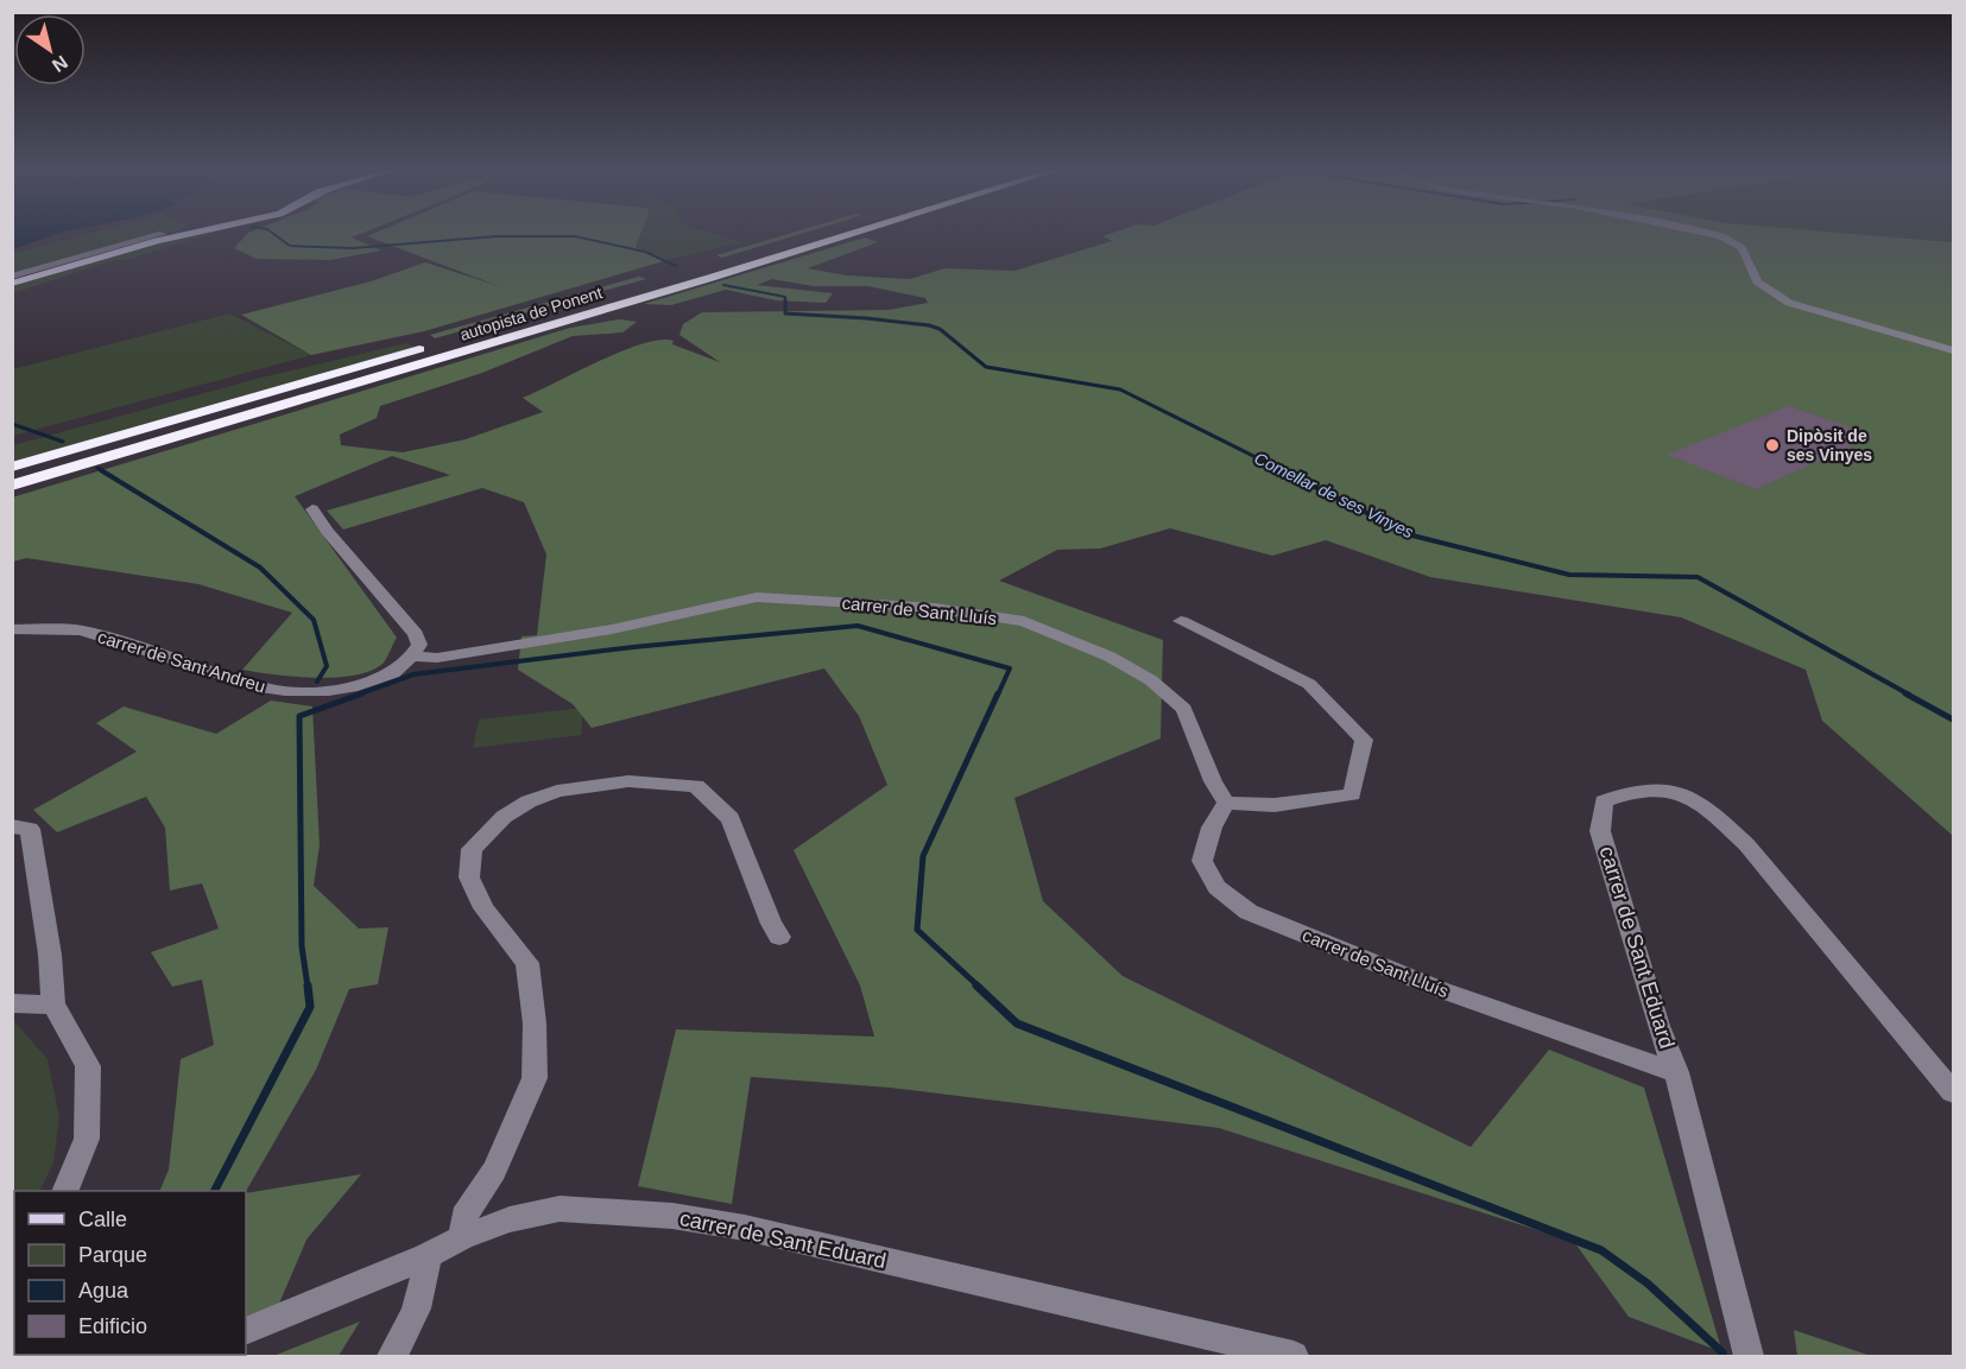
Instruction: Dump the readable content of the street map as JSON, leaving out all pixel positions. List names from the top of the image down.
{
  "streets": {
    "highway": ["autopista de Ponent"],
    "street": ["carrer de Sant Lluís", "carrer de Sant Andreu", "carrer de Sant Eduard"]
  },
  "crossings": [
    ["carrer de Sant Lluís", "carrer de Sant Andreu"],
    ["carrer de Sant Lluís", "carrer de Sant Eduard"]
  ],
  "water": ["Comellar de ses Vinyes"],
  "places": ["Dipòsit de ses Vinyes"],
  "legend": [
    "Calle",
    "Parque",
    "Agua",
    "Edificio"
  ],
  "north": "bottom right"
}
